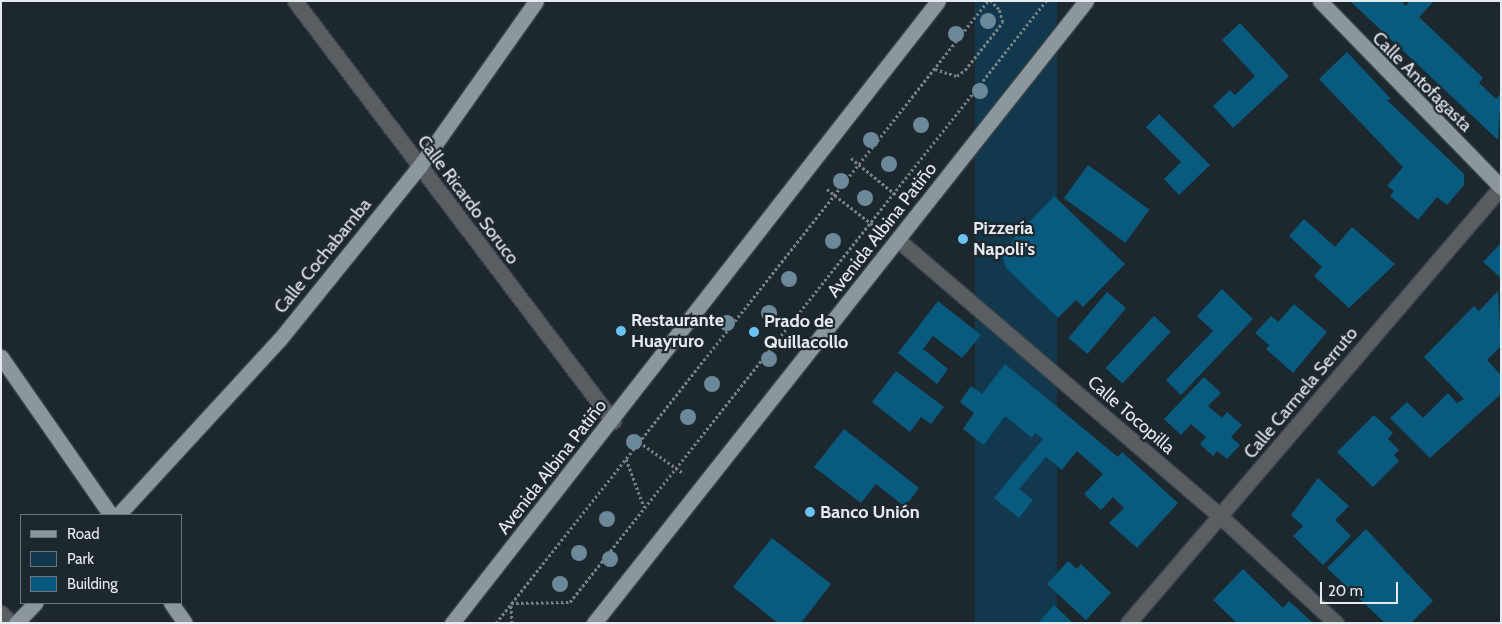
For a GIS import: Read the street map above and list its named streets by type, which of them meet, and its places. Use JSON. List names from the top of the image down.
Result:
{
  "streets": {
    "main road": ["Calle Antofagasta", "Avenida Albina Patiño", "Calle Cochabamba"],
    "street": ["Calle Ricardo Soruco", "Calle Carmela Serruto", "Calle Tocopilla"]
  },
  "crossings": [
    ["Calle Antofagasta", "Calle Carmela Serruto"],
    ["Calle Ricardo Soruco", "Avenida Albina Patiño"],
    ["Calle Ricardo Soruco", "Calle Cochabamba"],
    ["Avenida Albina Patiño", "Calle Tocopilla"],
    ["Calle Carmela Serruto", "Calle Tocopilla"]
  ],
  "places": [
    "Pizzería Napoli's",
    "Restaurante Huayruro",
    "Prado de Quillacollo",
    "Banco Unión"
  ],
  "legend": ["Road", "Park", "Building"],
  "scale_bar": "20 m"
}
